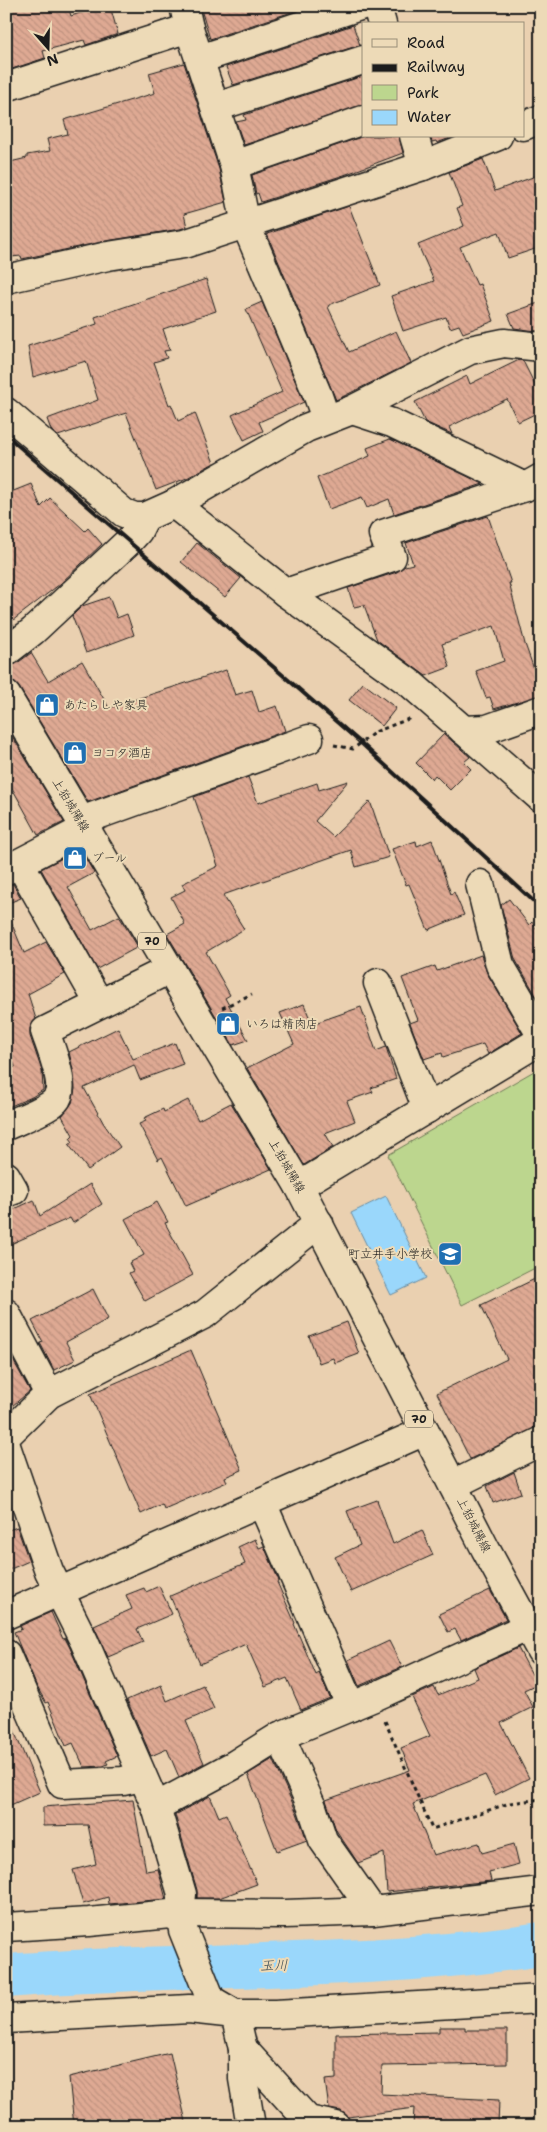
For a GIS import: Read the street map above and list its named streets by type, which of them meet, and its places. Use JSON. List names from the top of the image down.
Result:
{
  "streets": {
    "street": ["上狛城陽線", "70"]
  },
  "water": ["玉川"],
  "places": {
    "shop": [
      "あたらしや家具",
      "ヨコタ酒店",
      "ブール",
      "いろは精肉店"
    ],
    "school or university": ["町立井手小学校"]
  },
  "legend": [
    "Road",
    "Railway",
    "Park",
    "Water"
  ],
  "north": "bottom"
}
